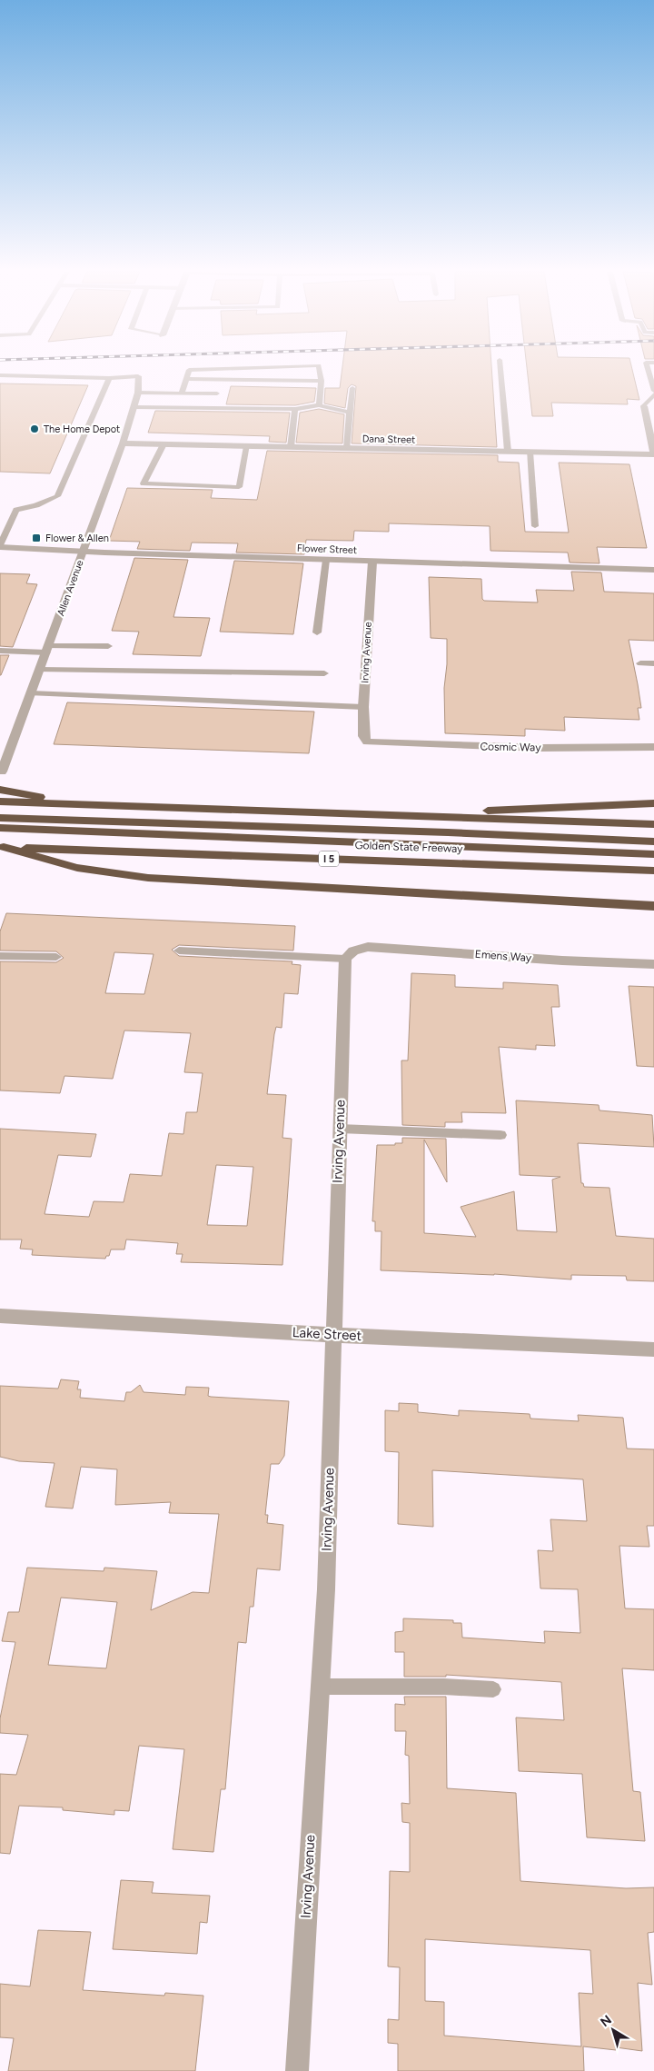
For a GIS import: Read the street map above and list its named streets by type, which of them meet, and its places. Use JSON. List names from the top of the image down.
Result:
{
  "streets": {
    "highway": ["Golden State Freeway", "I 5"],
    "street": [
      "Dana Street",
      "Flower Street",
      "Allen Avenue",
      "Irving Avenue",
      "Cosmic Way",
      "Emens Way",
      "Lake Street"
    ]
  },
  "crossings": [
    ["Dana Street", "Allen Avenue"],
    ["Flower Street", "Allen Avenue"],
    ["Flower Street", "Irving Avenue"],
    ["Irving Avenue", "Cosmic Way"],
    ["Irving Avenue", "Emens Way"],
    ["Irving Avenue", "Lake Street"]
  ],
  "places": {
    "other": ["The Home Depot"],
    "transit": ["Flower & Allen"]
  },
  "north": "top left"
}
